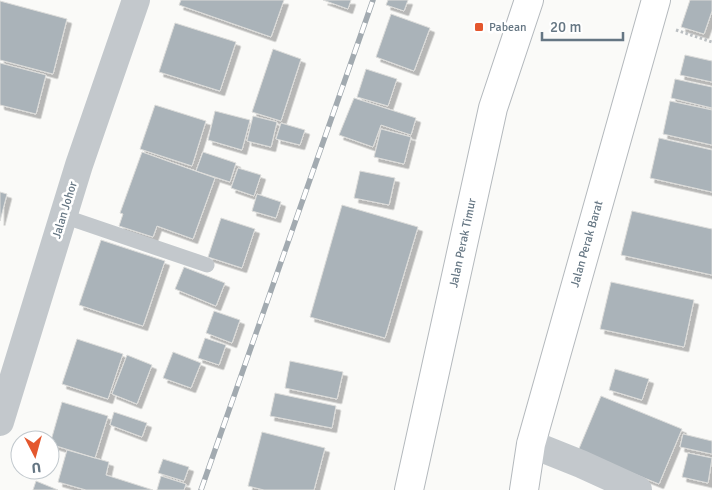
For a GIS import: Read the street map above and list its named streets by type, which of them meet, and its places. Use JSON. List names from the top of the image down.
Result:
{
  "streets": {
    "highway": ["Jalan Perak Timur", "Jalan Perak Barat"],
    "street": ["Jalan Johor"]
  },
  "places": {
    "transit": ["Pabean"]
  },
  "scale_bar": "20 m",
  "north": "bottom"
}
